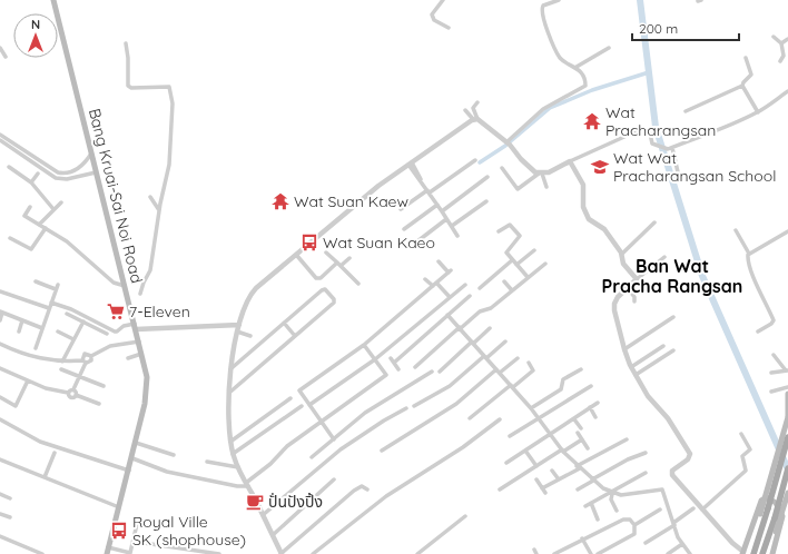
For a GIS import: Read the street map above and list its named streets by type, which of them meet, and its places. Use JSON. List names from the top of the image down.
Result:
{
  "streets": {
    "main road": ["Bang Kruai-Sai Noi Road"]
  },
  "districts": ["Ban Wat Pracha Rangsan"],
  "places": {
    "temple": ["Wat Pracharangsan", "Wat Suan Kaew"],
    "school or university": ["Wat Wat Pracharangsan School"],
    "bus stop": ["Wat Suan Kaeo", "Royal Ville SK (shophouse)"],
    "supermarket": ["7-Eleven"],
    "cafe": ["ปั่นปังปิ้ง"]
  },
  "scale_bar": "200 m",
  "north": "top"
}
